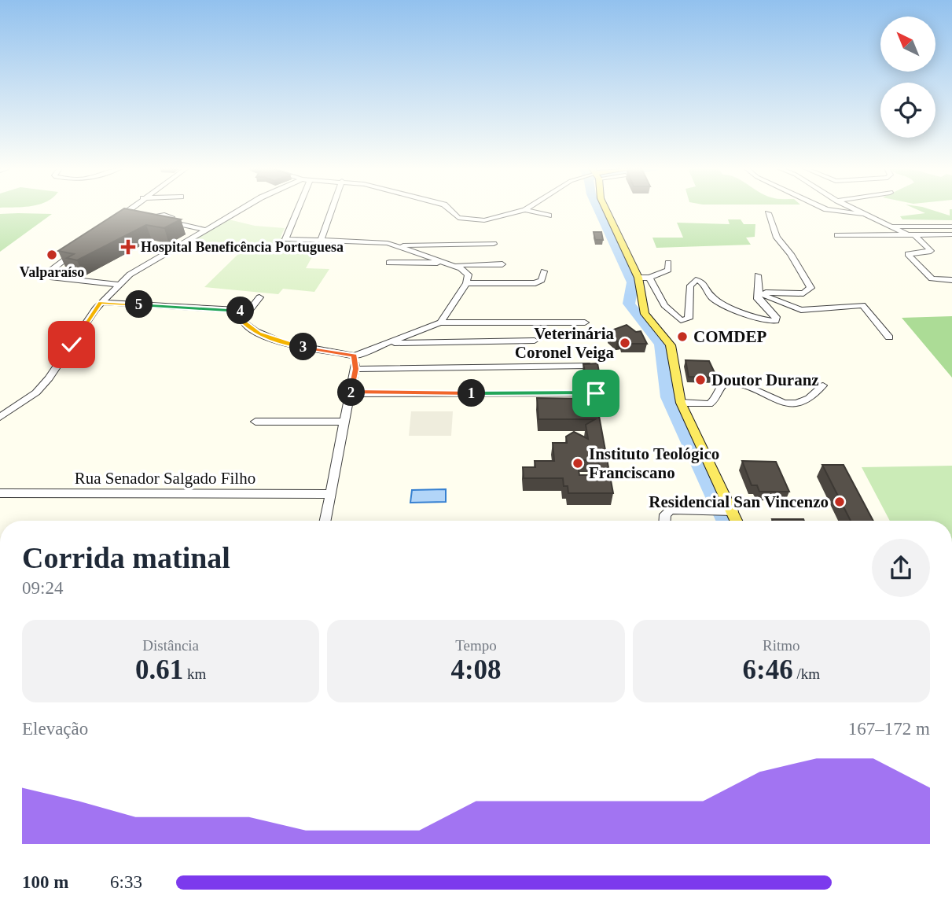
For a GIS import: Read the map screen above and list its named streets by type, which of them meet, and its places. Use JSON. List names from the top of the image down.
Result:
{
  "streets": {
    "street": ["Rua Senador Salgado Filho"]
  },
  "places": {
    "health": ["Hospital Beneficência Portuguesa"],
    "other": [
      "Valparaíso",
      "COMDEP",
      "Veterinária Coronel Veiga",
      "Doutor Duranz",
      "Instituto Teológico Franciscano",
      "Residencial San Vincenzo"
    ]
  },
  "north": "top left",
  "page": {
    "pins": [
      "5",
      "4",
      "3",
      "2",
      "1"
    ],
    "heading": ["Corrida matinal", "09:24"],
    "stats": [
      ["Distância", "0.61 km"],
      ["Tempo", "4:08"],
      ["Ritmo", "6:46 /km"]
    ],
    "chart": ["Elevação", "167–172 m"],
    "list": [
      {
        "name": "100 m",
        "note": "6:33"
      }
    ]
  }
}
